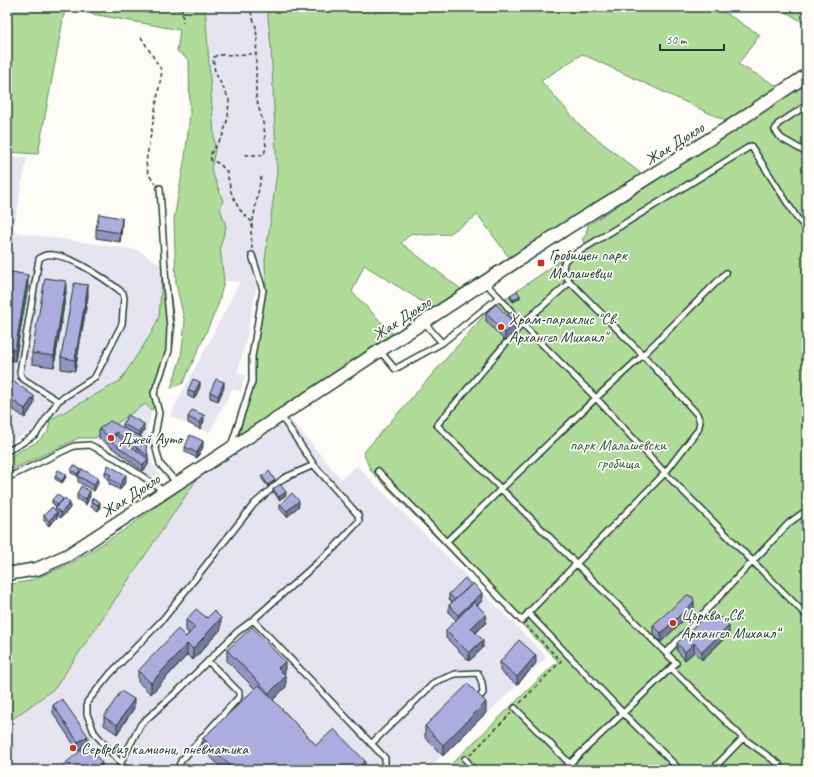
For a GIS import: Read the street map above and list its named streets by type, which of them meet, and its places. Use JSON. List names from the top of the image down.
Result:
{
  "streets": {
    "street": ["Жак Дюкло"]
  },
  "parks": ["парк Малашевски гробища"],
  "places": {
    "transit": ["Гробищен парк Малашевци"],
    "other": [
      "Храм-параклис \"Св. Архангел Михаил\"",
      "Джей Ауто",
      "Църква „Св. Архангел Михаил“",
      "Серврвиз камиони, пневматика"
    ]
  },
  "scale_bar": "50 m"
}
